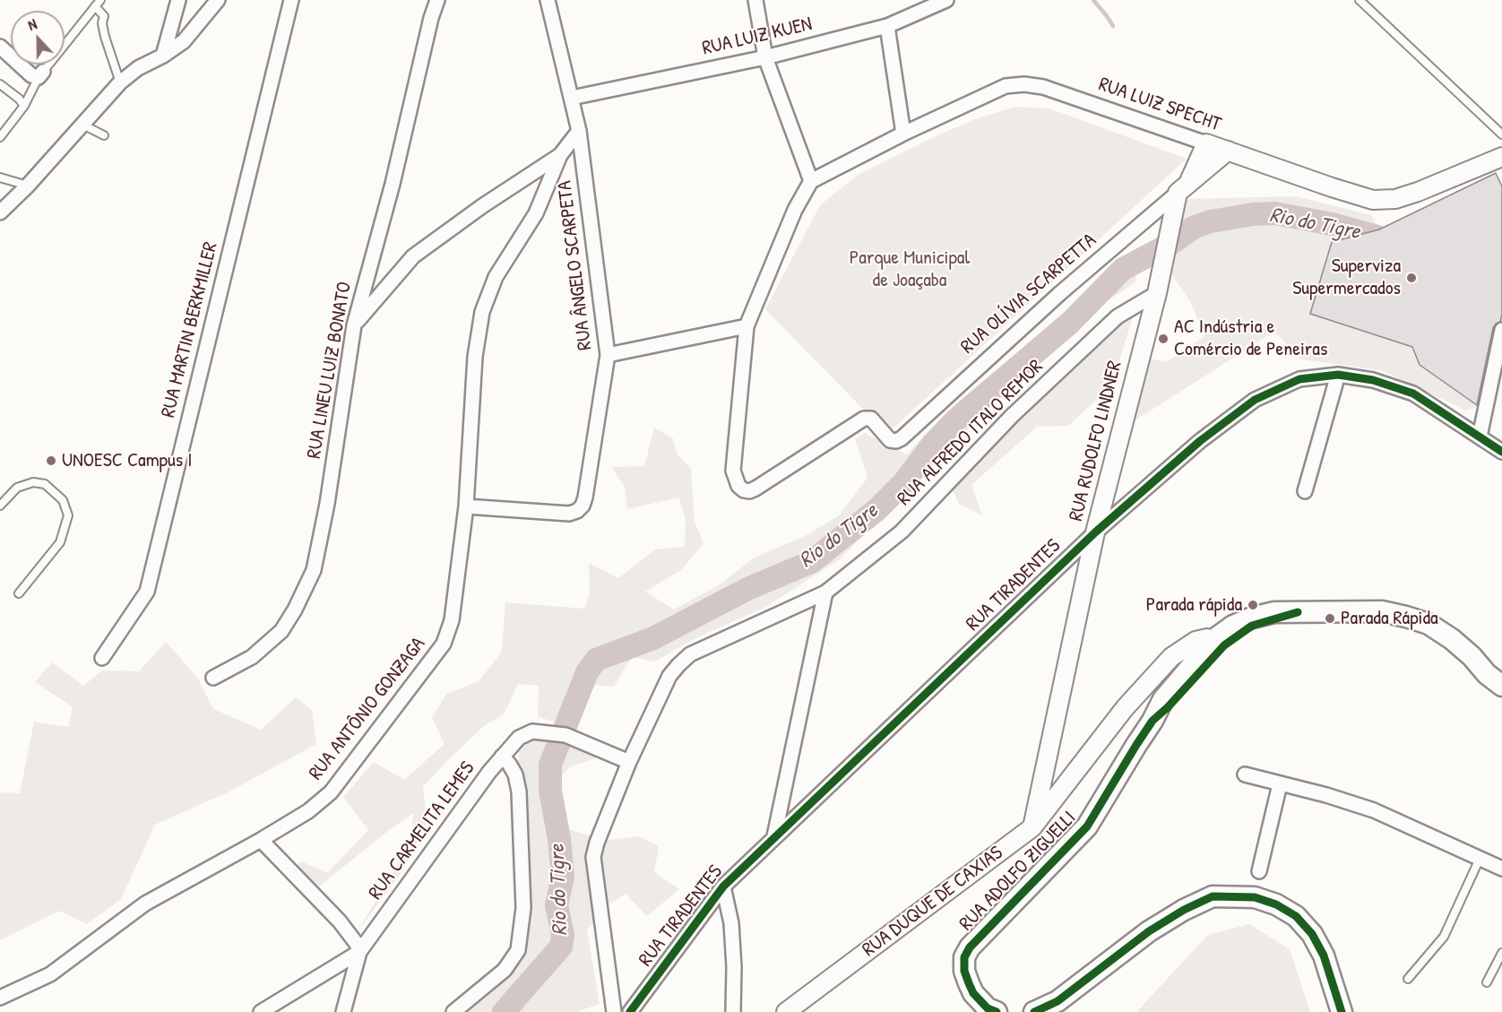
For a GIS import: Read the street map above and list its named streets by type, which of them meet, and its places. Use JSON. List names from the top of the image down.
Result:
{
  "streets": {
    "main road": ["RUA ADOLFO ZIGUELLI", "RUA DUQUE DE CAXIAS"],
    "street": [
      "RUA LUIZ KUEN",
      "RUA LUIZ SPECHT",
      "RUA ÂNGELO SCARPETA",
      "RUA OLÍVIA SCARPETTA",
      "RUA MARTIN BERKMILLER",
      "RUA LINEU LUIZ BONATO",
      "RUA ALFREDO ITALO REMOR",
      "RUA RUDOLFO LINDNER",
      "RUA TIRADENTES",
      "RUA ANTÔNIO GONZAGA",
      "RUA CARMELITA LEMES"
    ]
  },
  "crossings": [
    ["RUA LUIZ KUEN", "RUA ÂNGELO SCARPETA"],
    ["RUA LUIZ SPECHT", "RUA OLÍVIA SCARPETTA"],
    ["RUA ÂNGELO SCARPETA", "RUA ANTÔNIO GONZAGA"],
    ["RUA OLÍVIA SCARPETTA", "RUA RUDOLFO LINDNER"],
    ["RUA ALFREDO ITALO REMOR", "RUA RUDOLFO LINDNER"],
    ["RUA ALFREDO ITALO REMOR", "RUA CARMELITA LEMES"],
    ["RUA RUDOLFO LINDNER", "RUA TIRADENTES"],
    ["RUA RUDOLFO LINDNER", "RUA DUQUE DE CAXIAS"],
    ["RUA ADOLFO ZIGUELLI", "RUA DUQUE DE CAXIAS"]
  ],
  "water": ["Rio do Tigre"],
  "parks": ["Parque Municipal de Joaçaba"],
  "places": [
    "Superviza Supermercados",
    "AC Indústria e Comércio de Peneiras",
    "UNOESC Campus I",
    "Parada rápida",
    "Parada Rápida"
  ],
  "north": "top"
}
